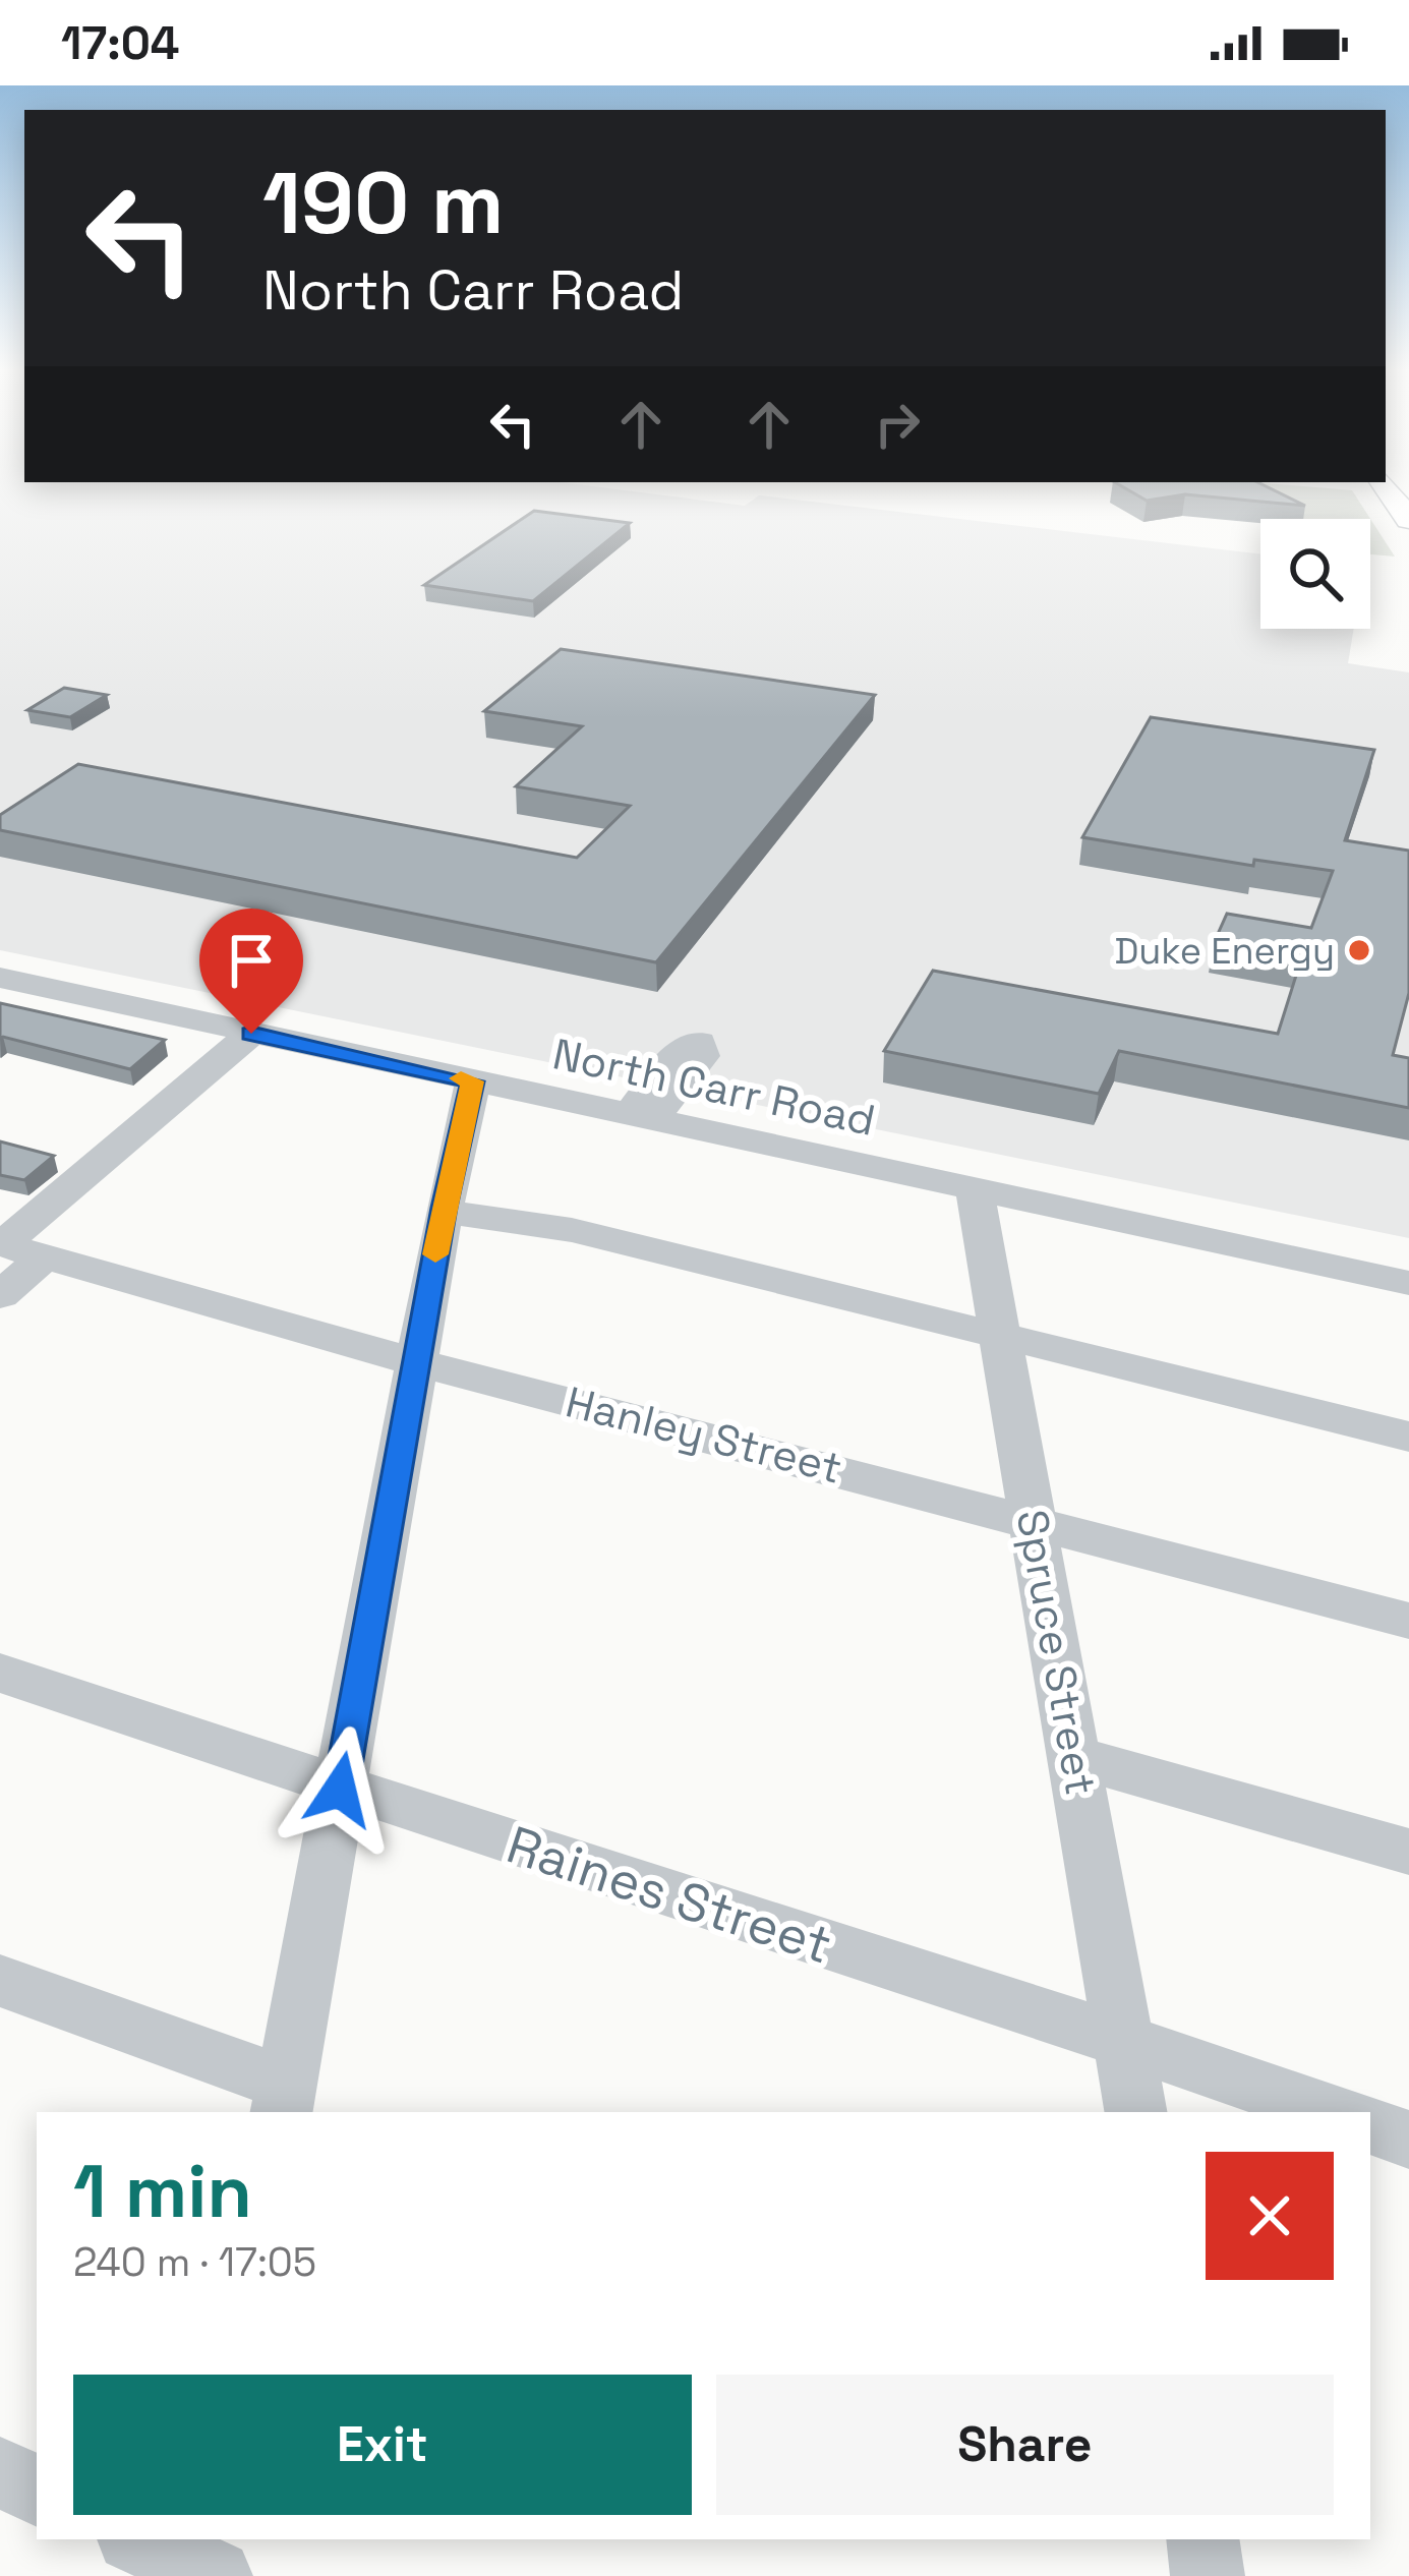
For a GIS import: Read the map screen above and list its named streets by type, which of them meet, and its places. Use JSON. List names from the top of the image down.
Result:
{
  "streets": {
    "street": [
      "North Carr Road",
      "Hanley Street",
      "Spruce Street",
      "Raines Street"
    ]
  },
  "crossings": [
    ["North Carr Road", "Spruce Street"],
    ["Hanley Street", "Spruce Street"],
    ["Spruce Street", "Raines Street"]
  ],
  "places": ["Duke Energy"],
  "page": {
    "status": "17:04",
    "turn": ["190 m", "North Carr Road"],
    "heading": ["1 min", "240 m · 17:05"],
    "buttons": ["Exit", "Share"]
  }
}
